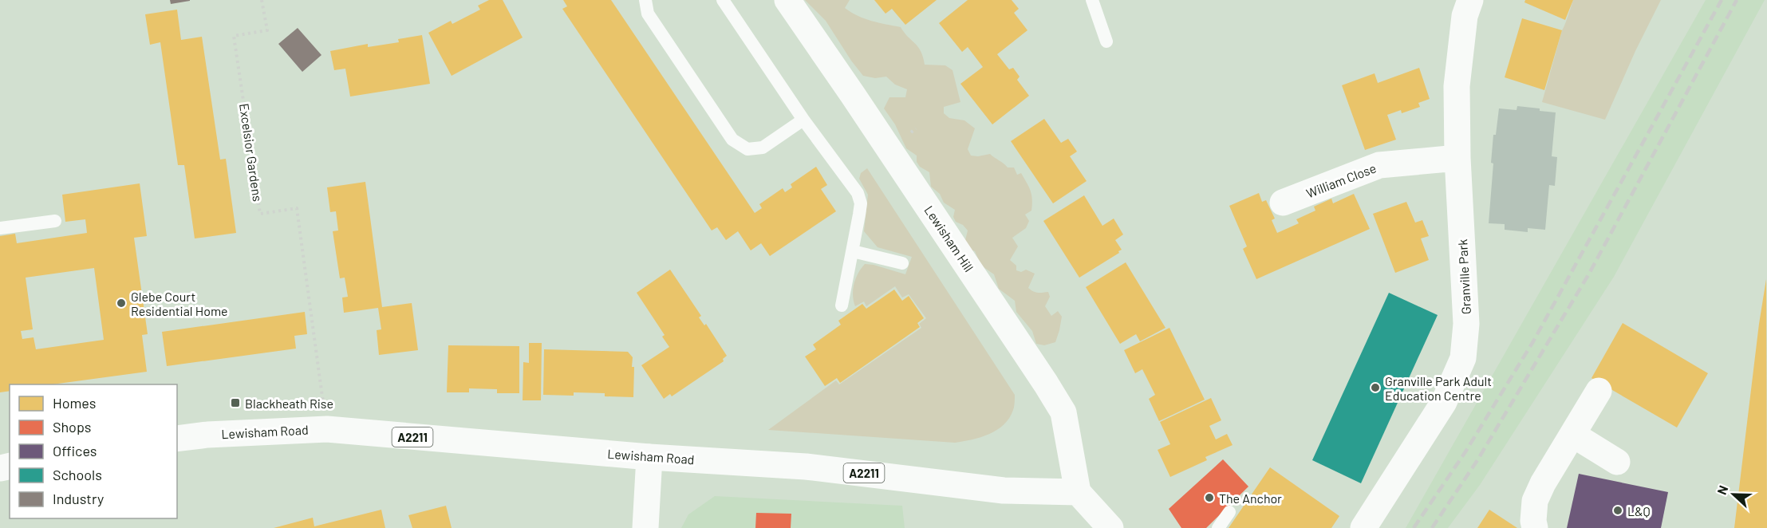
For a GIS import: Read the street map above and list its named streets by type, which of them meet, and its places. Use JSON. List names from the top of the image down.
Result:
{
  "streets": {
    "street": [
      "William Close",
      "Lewisham Hill",
      "Granville Park",
      "Lewisham Road",
      "A2211"
    ],
    "path": ["Excelsior Gardens"]
  },
  "crossings": [
    ["William Close", "Granville Park"],
    ["Lewisham Hill", "Lewisham Road"]
  ],
  "places": {
    "other": [
      "Glebe Court Residential Home",
      "Granville Park Adult Education Centre",
      "The Anchor",
      "L&Q"
    ],
    "transit": ["Blackheath Rise"]
  },
  "legend": [
    "Homes",
    "Shops",
    "Offices",
    "Schools",
    "Industry"
  ],
  "north": "left"
}
